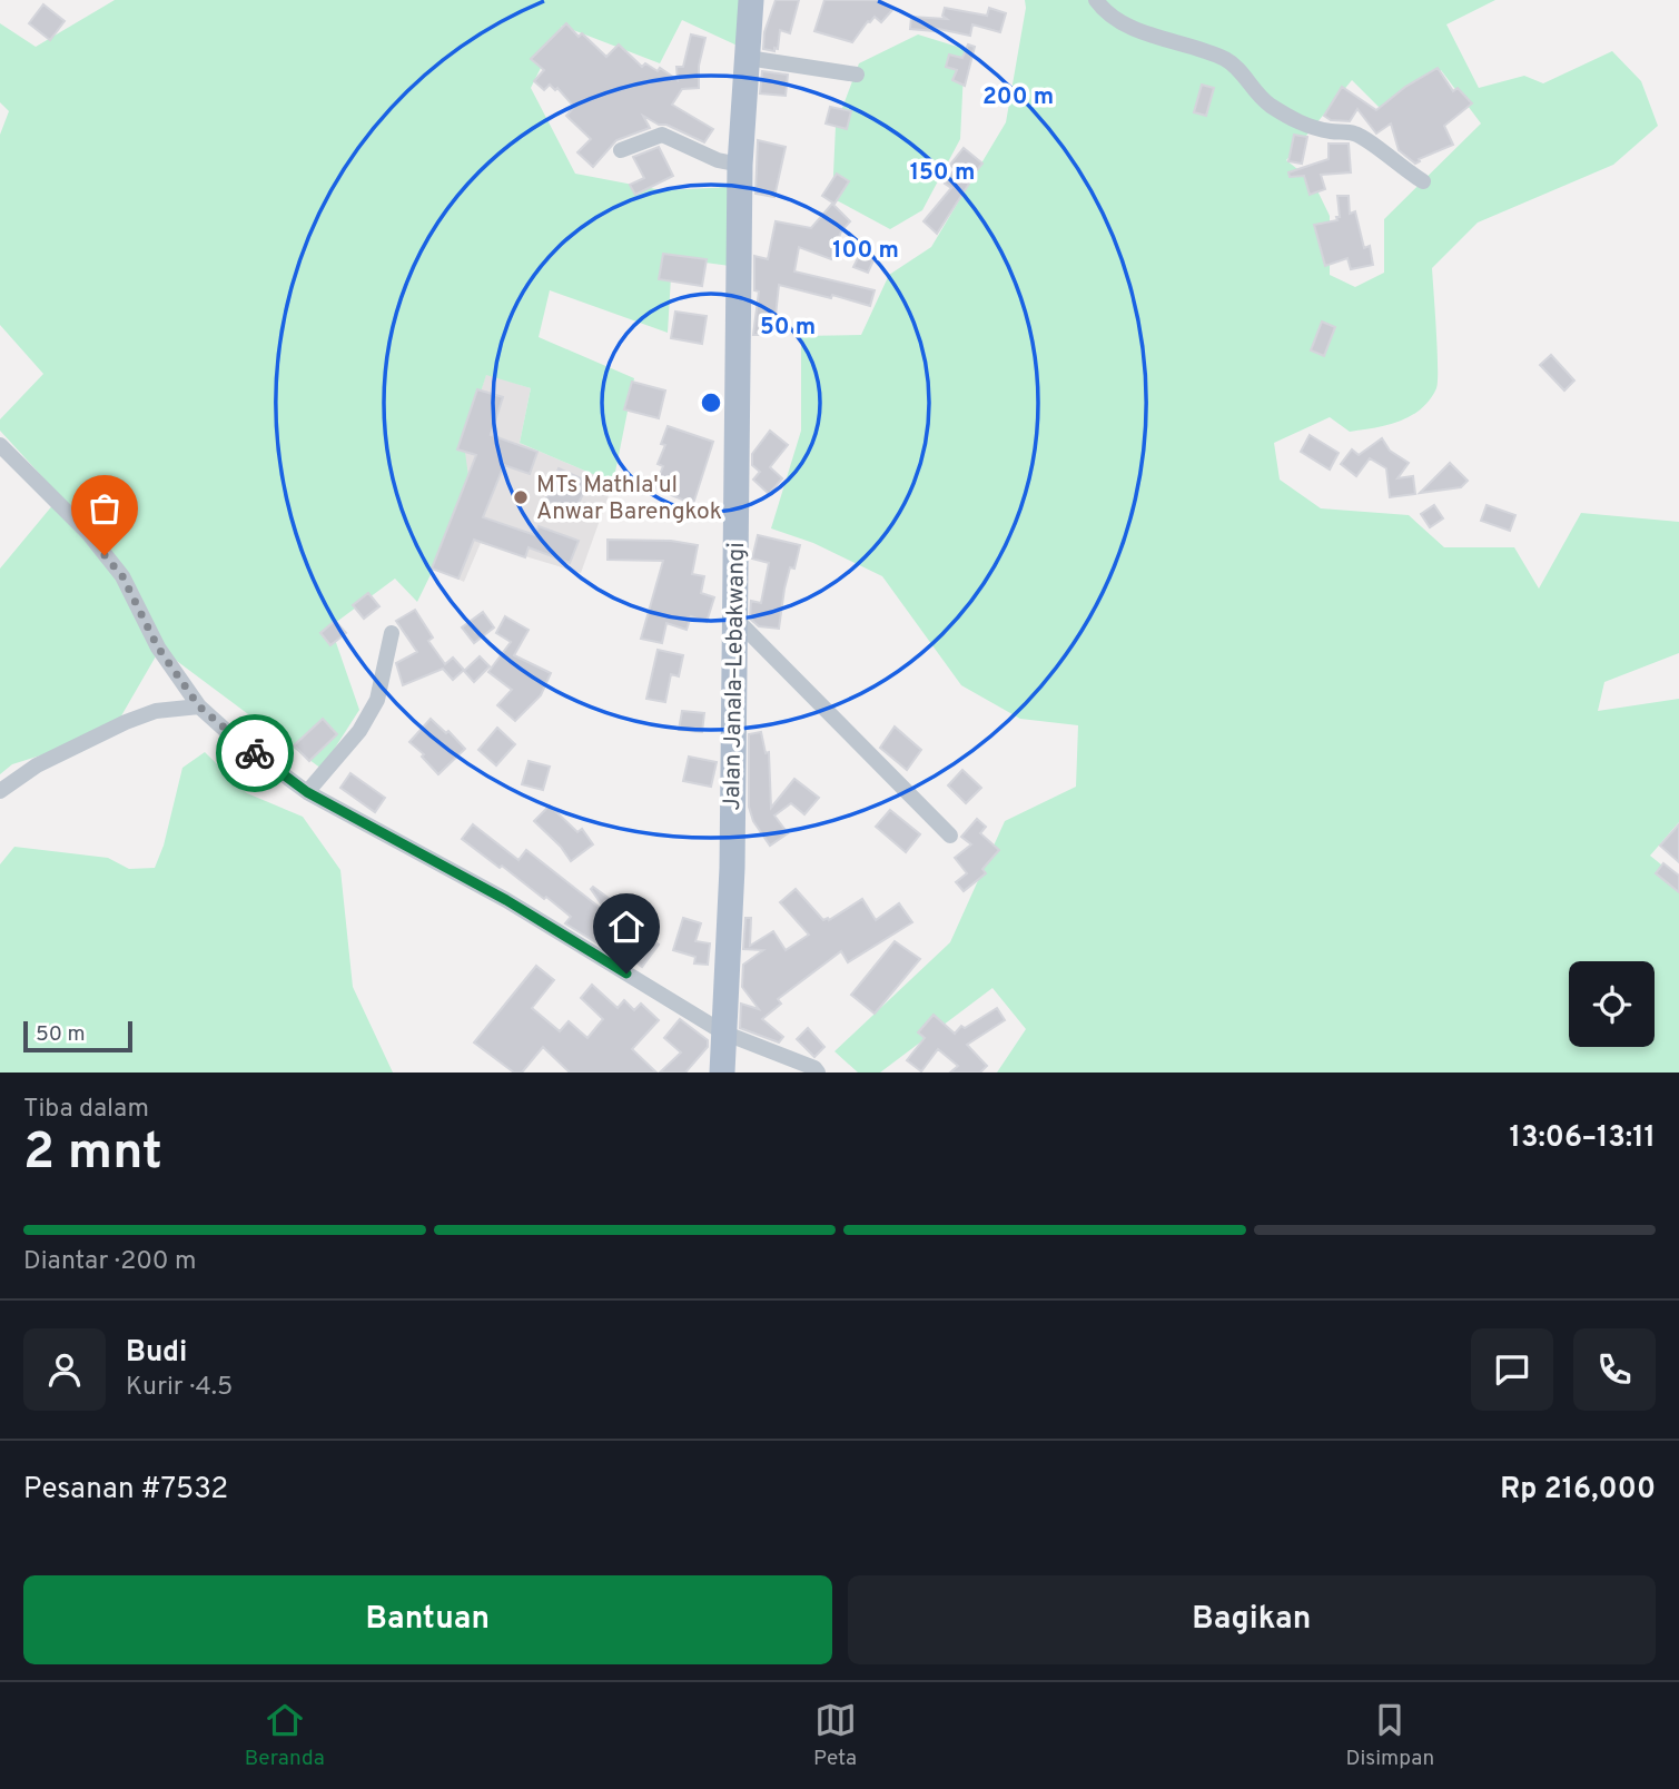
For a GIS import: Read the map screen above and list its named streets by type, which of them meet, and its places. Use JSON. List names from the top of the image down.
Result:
{
  "streets": {
    "main road": ["Jalan Janala–Lebakwangi"]
  },
  "places": ["MTs Mathla'ul Anwar Barengkok"],
  "scale_bar": "50 m",
  "page": {
    "scale": "50 m",
    "heading": ["2 mnt", "Tiba dalam", "13:06–13:11"],
    "panel": [
      "Budi",
      "Kurir · 4.5",
      "Pesanan #7532",
      "Rp 216,000"
    ],
    "bar": "Diantar · 200 m",
    "buttons": ["Bantuan", "Bagikan"],
    "tabs": ["Beranda", "Peta", "Disimpan"]
  },
  "rings": [
    "200 m",
    "150 m",
    "100 m",
    "50 m"
  ]
}
